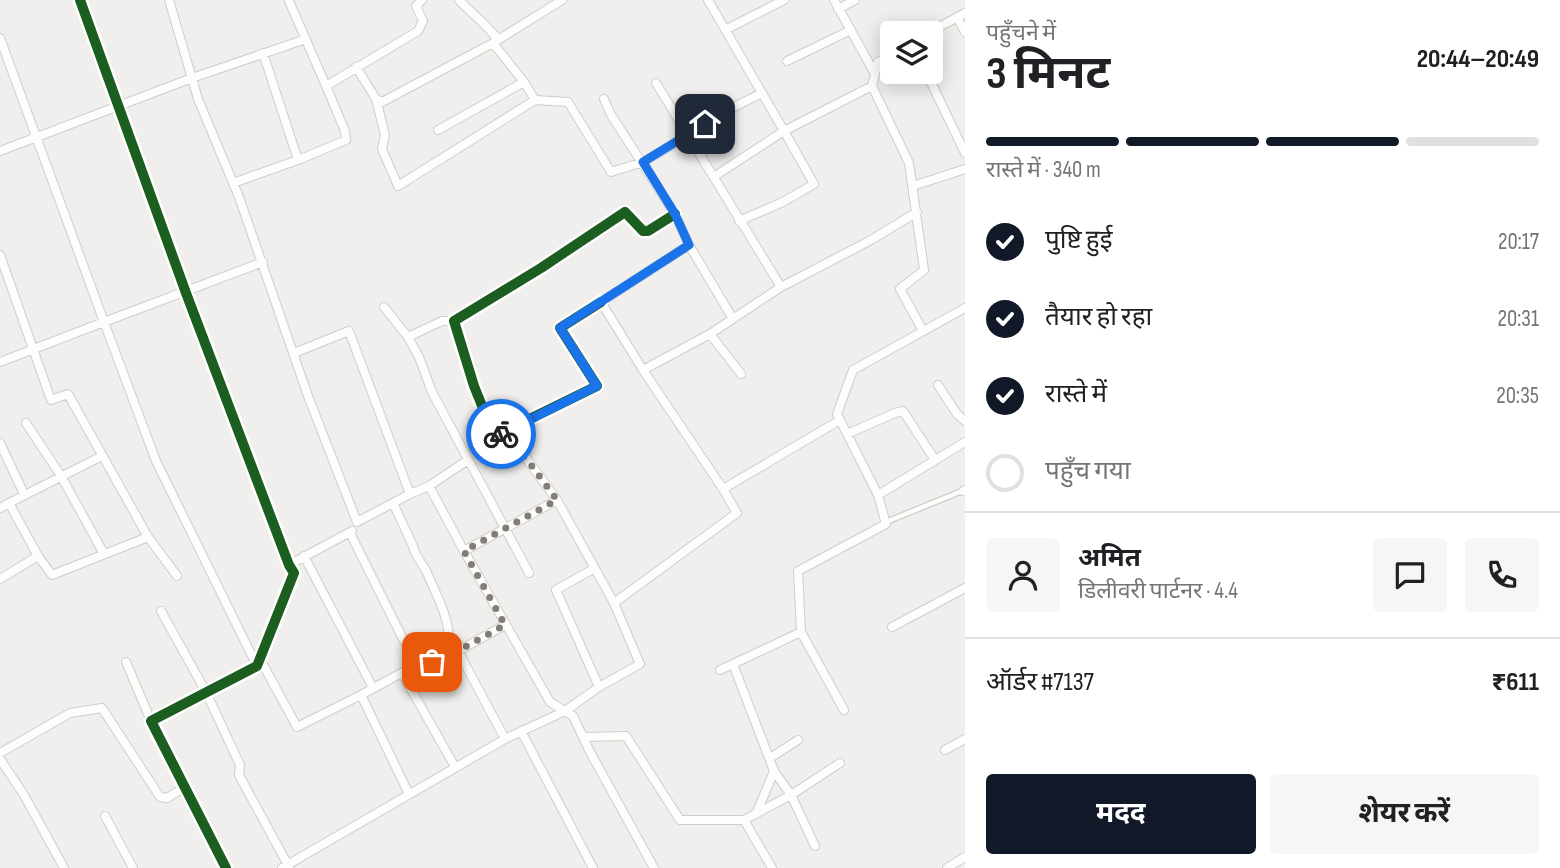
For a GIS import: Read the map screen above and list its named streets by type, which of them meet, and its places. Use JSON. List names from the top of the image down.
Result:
{
  "page": {
    "heading": ["3 मिनट", "पहुँचने में", "20:44–20:49"],
    "panel": [
      "अमित",
      "डिलीवरी पार्टनर · 4.4",
      "ऑर्डर #7137",
      "₹611"
    ],
    "bar": "रास्ते में · 340 m",
    "list": [
      ["पुष्टि हुई", "20:17"],
      ["तैयार हो रहा", "20:31"],
      ["रास्ते में", "20:35"],
      "पहुँच गया"
    ],
    "buttons": ["मदद", "शेयर करें"]
  }
}
